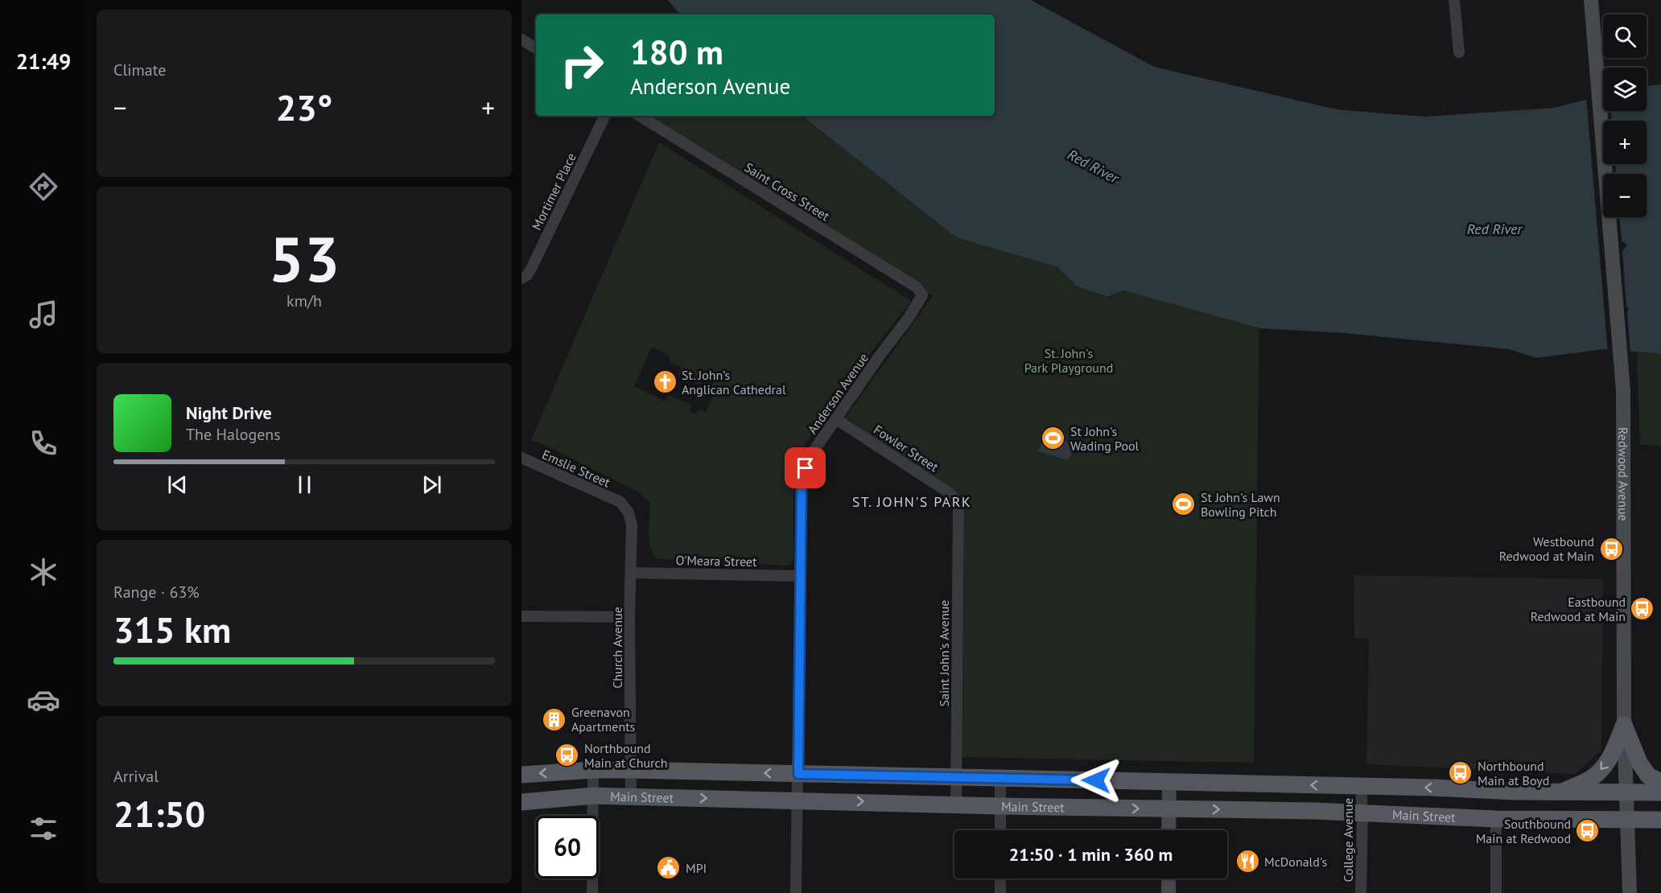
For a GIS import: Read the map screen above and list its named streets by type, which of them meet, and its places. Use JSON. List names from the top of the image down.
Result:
{
  "streets": {
    "main road": ["Redwood Avenue", "Main Street"],
    "street": [
      "Mortimer Place",
      "Saint Cross Street",
      "Anderson Avenue",
      "Fowler Street",
      "Emslie Street",
      "O'Meara Street",
      "Church Avenue",
      "Saint John's Avenue",
      "College Avenue"
    ]
  },
  "crossings": [
    ["Saint Cross Street", "Anderson Avenue"],
    ["Anderson Avenue", "Fowler Street"],
    ["Anderson Avenue", "O'Meara Street"],
    ["Anderson Avenue", "Main Street"],
    ["Fowler Street", "Saint John's Avenue"],
    ["Emslie Street", "Church Avenue"],
    ["Redwood Avenue", "Main Street"],
    ["O'Meara Street", "Church Avenue"],
    ["Church Avenue", "Main Street"],
    ["Saint John's Avenue", "Main Street"],
    ["Main Street", "College Avenue"]
  ],
  "districts": ["ST. JOHN'S PARK"],
  "water": ["Red River"],
  "parks": ["St. John's Park Playground"],
  "places": {
    "church": ["St. John’s Anglican Cathedral"],
    "sports": ["St John's Wading Pool", "St John's Lawn Bowling Pitch"],
    "bus stop": [
      "Westbound Redwood at Main",
      "Eastbound Redwood at Main",
      "Northbound Main at Church",
      "Northbound Main at Boyd",
      "Southbound Main at Redwood"
    ],
    "building": ["Greenavon Apartments"],
    "restaurant": ["McDonald's"],
    "public building": ["MPI"]
  },
  "page": {
    "tabs": "21:49",
    "tile": [
      "Climate",
      ["53", "km/h"],
      ["Range · 63%", "315 km"],
      ["Arrival", "21:50"]
    ],
    "map_buttons": ["+", "−"],
    "turn": ["180 m", "Anderson Avenue"],
    "heat": ["−", "23°", "+"],
    "song": ["Night Drive", "The Halogens"],
    "limit": "60",
    "trip": "21:50 · 1 min · 360 m"
  }
}
